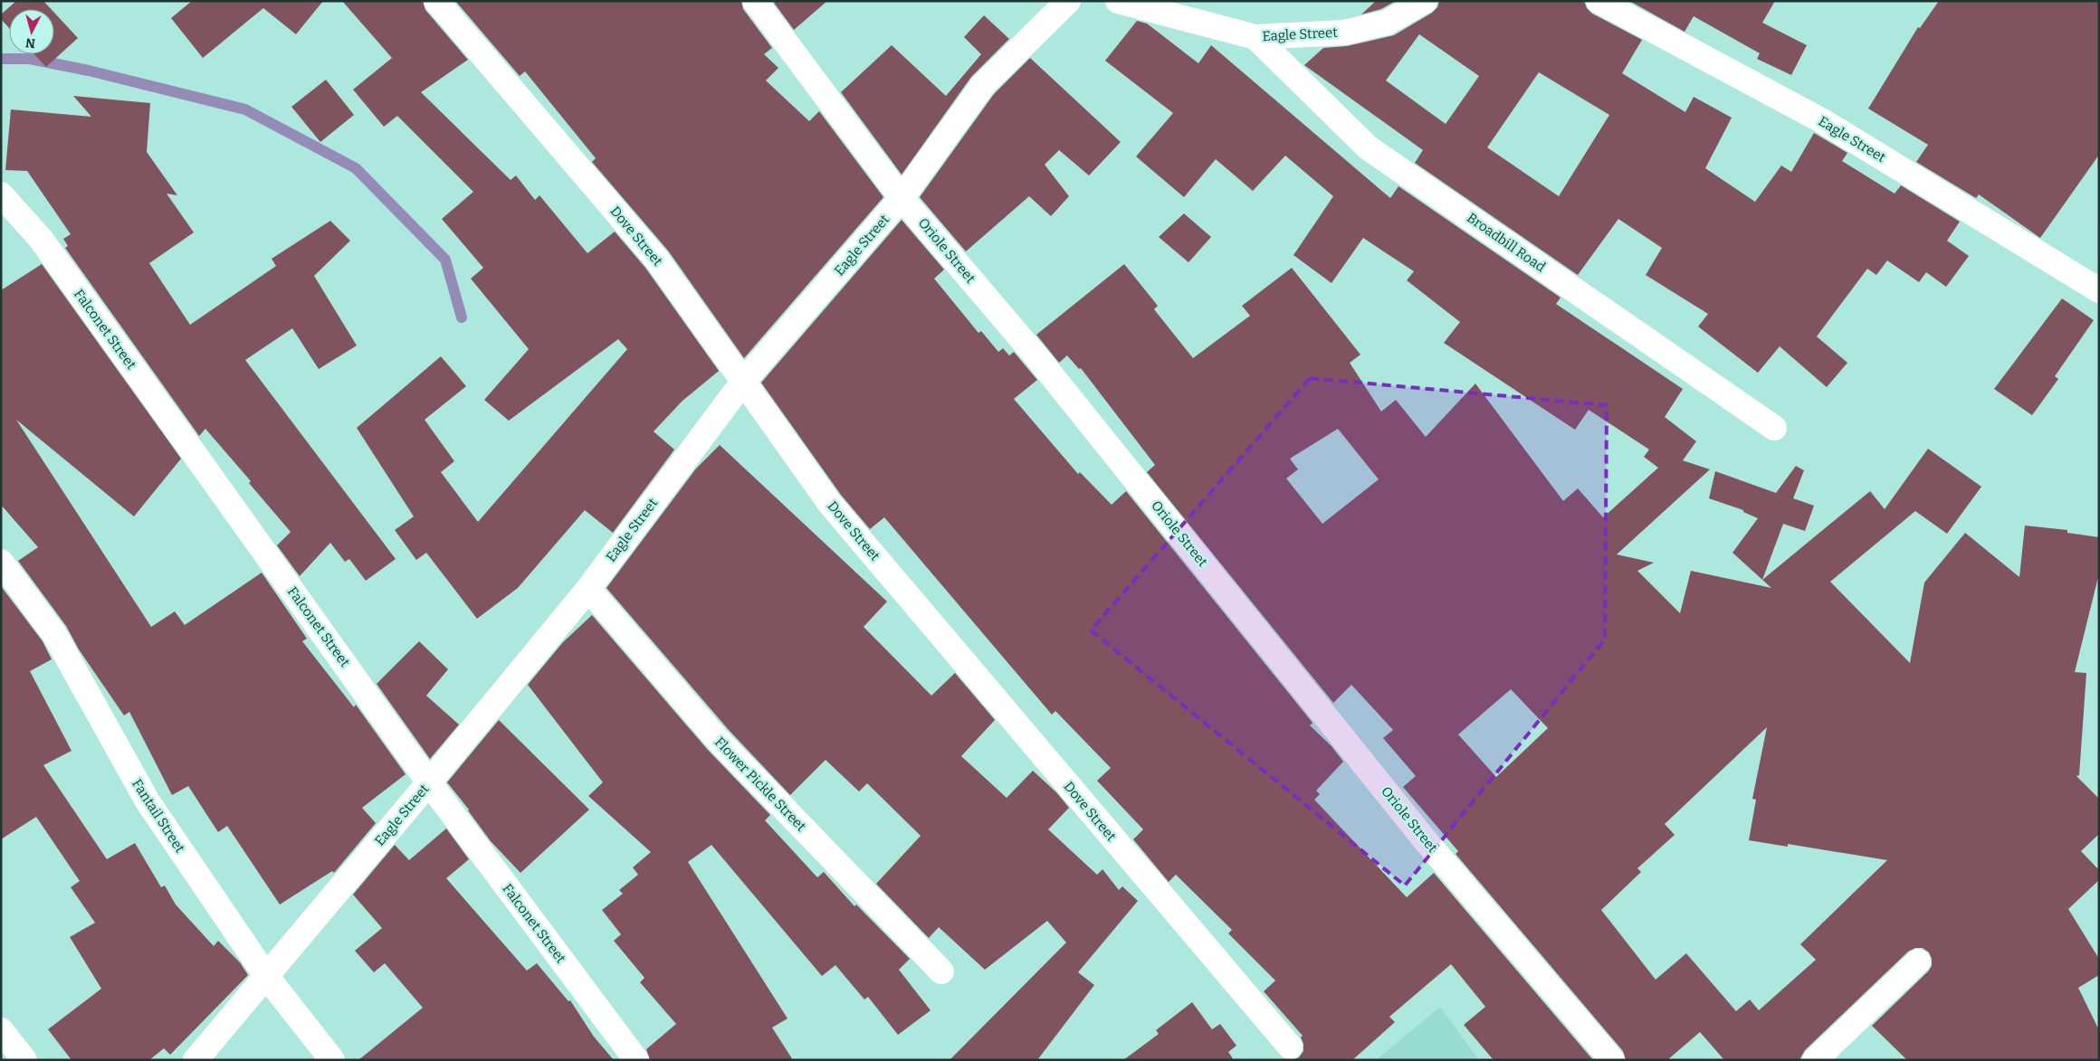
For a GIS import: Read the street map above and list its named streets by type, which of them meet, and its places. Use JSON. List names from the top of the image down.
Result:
{
  "streets": {
    "street": [
      "Eagle Street",
      "Dove Street",
      "Broadbill Road",
      "Oriole Street",
      "Falconet Street",
      "Flower Pickle Street",
      "Fantail Street"
    ]
  },
  "crossings": [
    ["Eagle Street", "Dove Street"],
    ["Eagle Street", "Broadbill Road"],
    ["Eagle Street", "Oriole Street"],
    ["Eagle Street", "Falconet Street"],
    ["Eagle Street", "Flower Pickle Street"],
    ["Eagle Street", "Fantail Street"]
  ],
  "north": "bottom"
}
